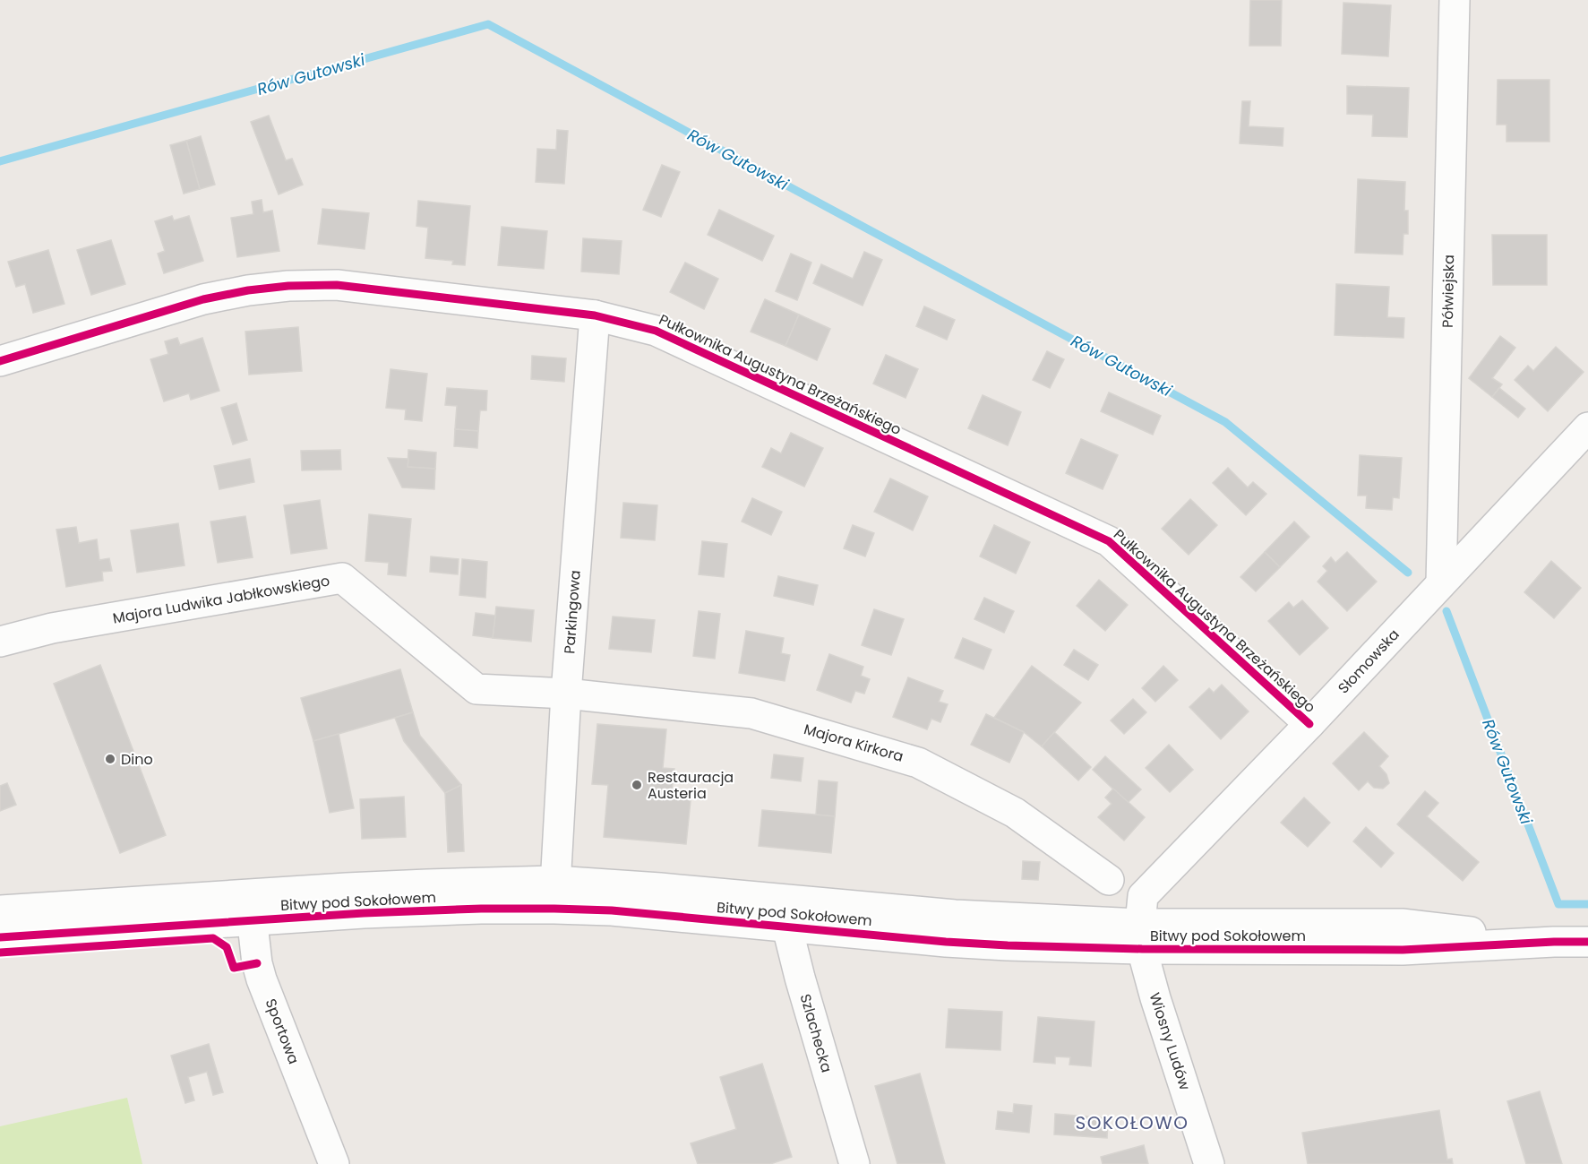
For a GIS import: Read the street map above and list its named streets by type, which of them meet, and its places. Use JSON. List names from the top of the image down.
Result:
{
  "streets": {
    "street": [
      "Półwiejska",
      "Pułkownika Augustyna Brzeżańskiego",
      "Majora Ludwika Jabłkowskiego",
      "Parkingowa",
      "Słomowska",
      "Majora Kirkora",
      "Bitwy pod Sokołowem",
      "Sportowa",
      "Szlachecka",
      "Wiosny Ludów"
    ]
  },
  "crossings": [
    ["Półwiejska", "Słomowska"],
    ["Pułkownika Augustyna Brzeżańskiego", "Parkingowa"],
    ["Pułkownika Augustyna Brzeżańskiego", "Słomowska"],
    ["Majora Ludwika Jabłkowskiego", "Parkingowa"],
    ["Majora Ludwika Jabłkowskiego", "Majora Kirkora"],
    ["Parkingowa", "Majora Kirkora"],
    ["Parkingowa", "Bitwy pod Sokołowem"],
    ["Słomowska", "Bitwy pod Sokołowem"],
    ["Słomowska", "Wiosny Ludów"],
    ["Bitwy pod Sokołowem", "Sportowa"],
    ["Bitwy pod Sokołowem", "Szlachecka"],
    ["Bitwy pod Sokołowem", "Wiosny Ludów"]
  ],
  "districts": ["SOKOŁOWO"],
  "water": ["Rów Gutowski"],
  "places": ["Dino", "Restauracja Austeria"]
}
